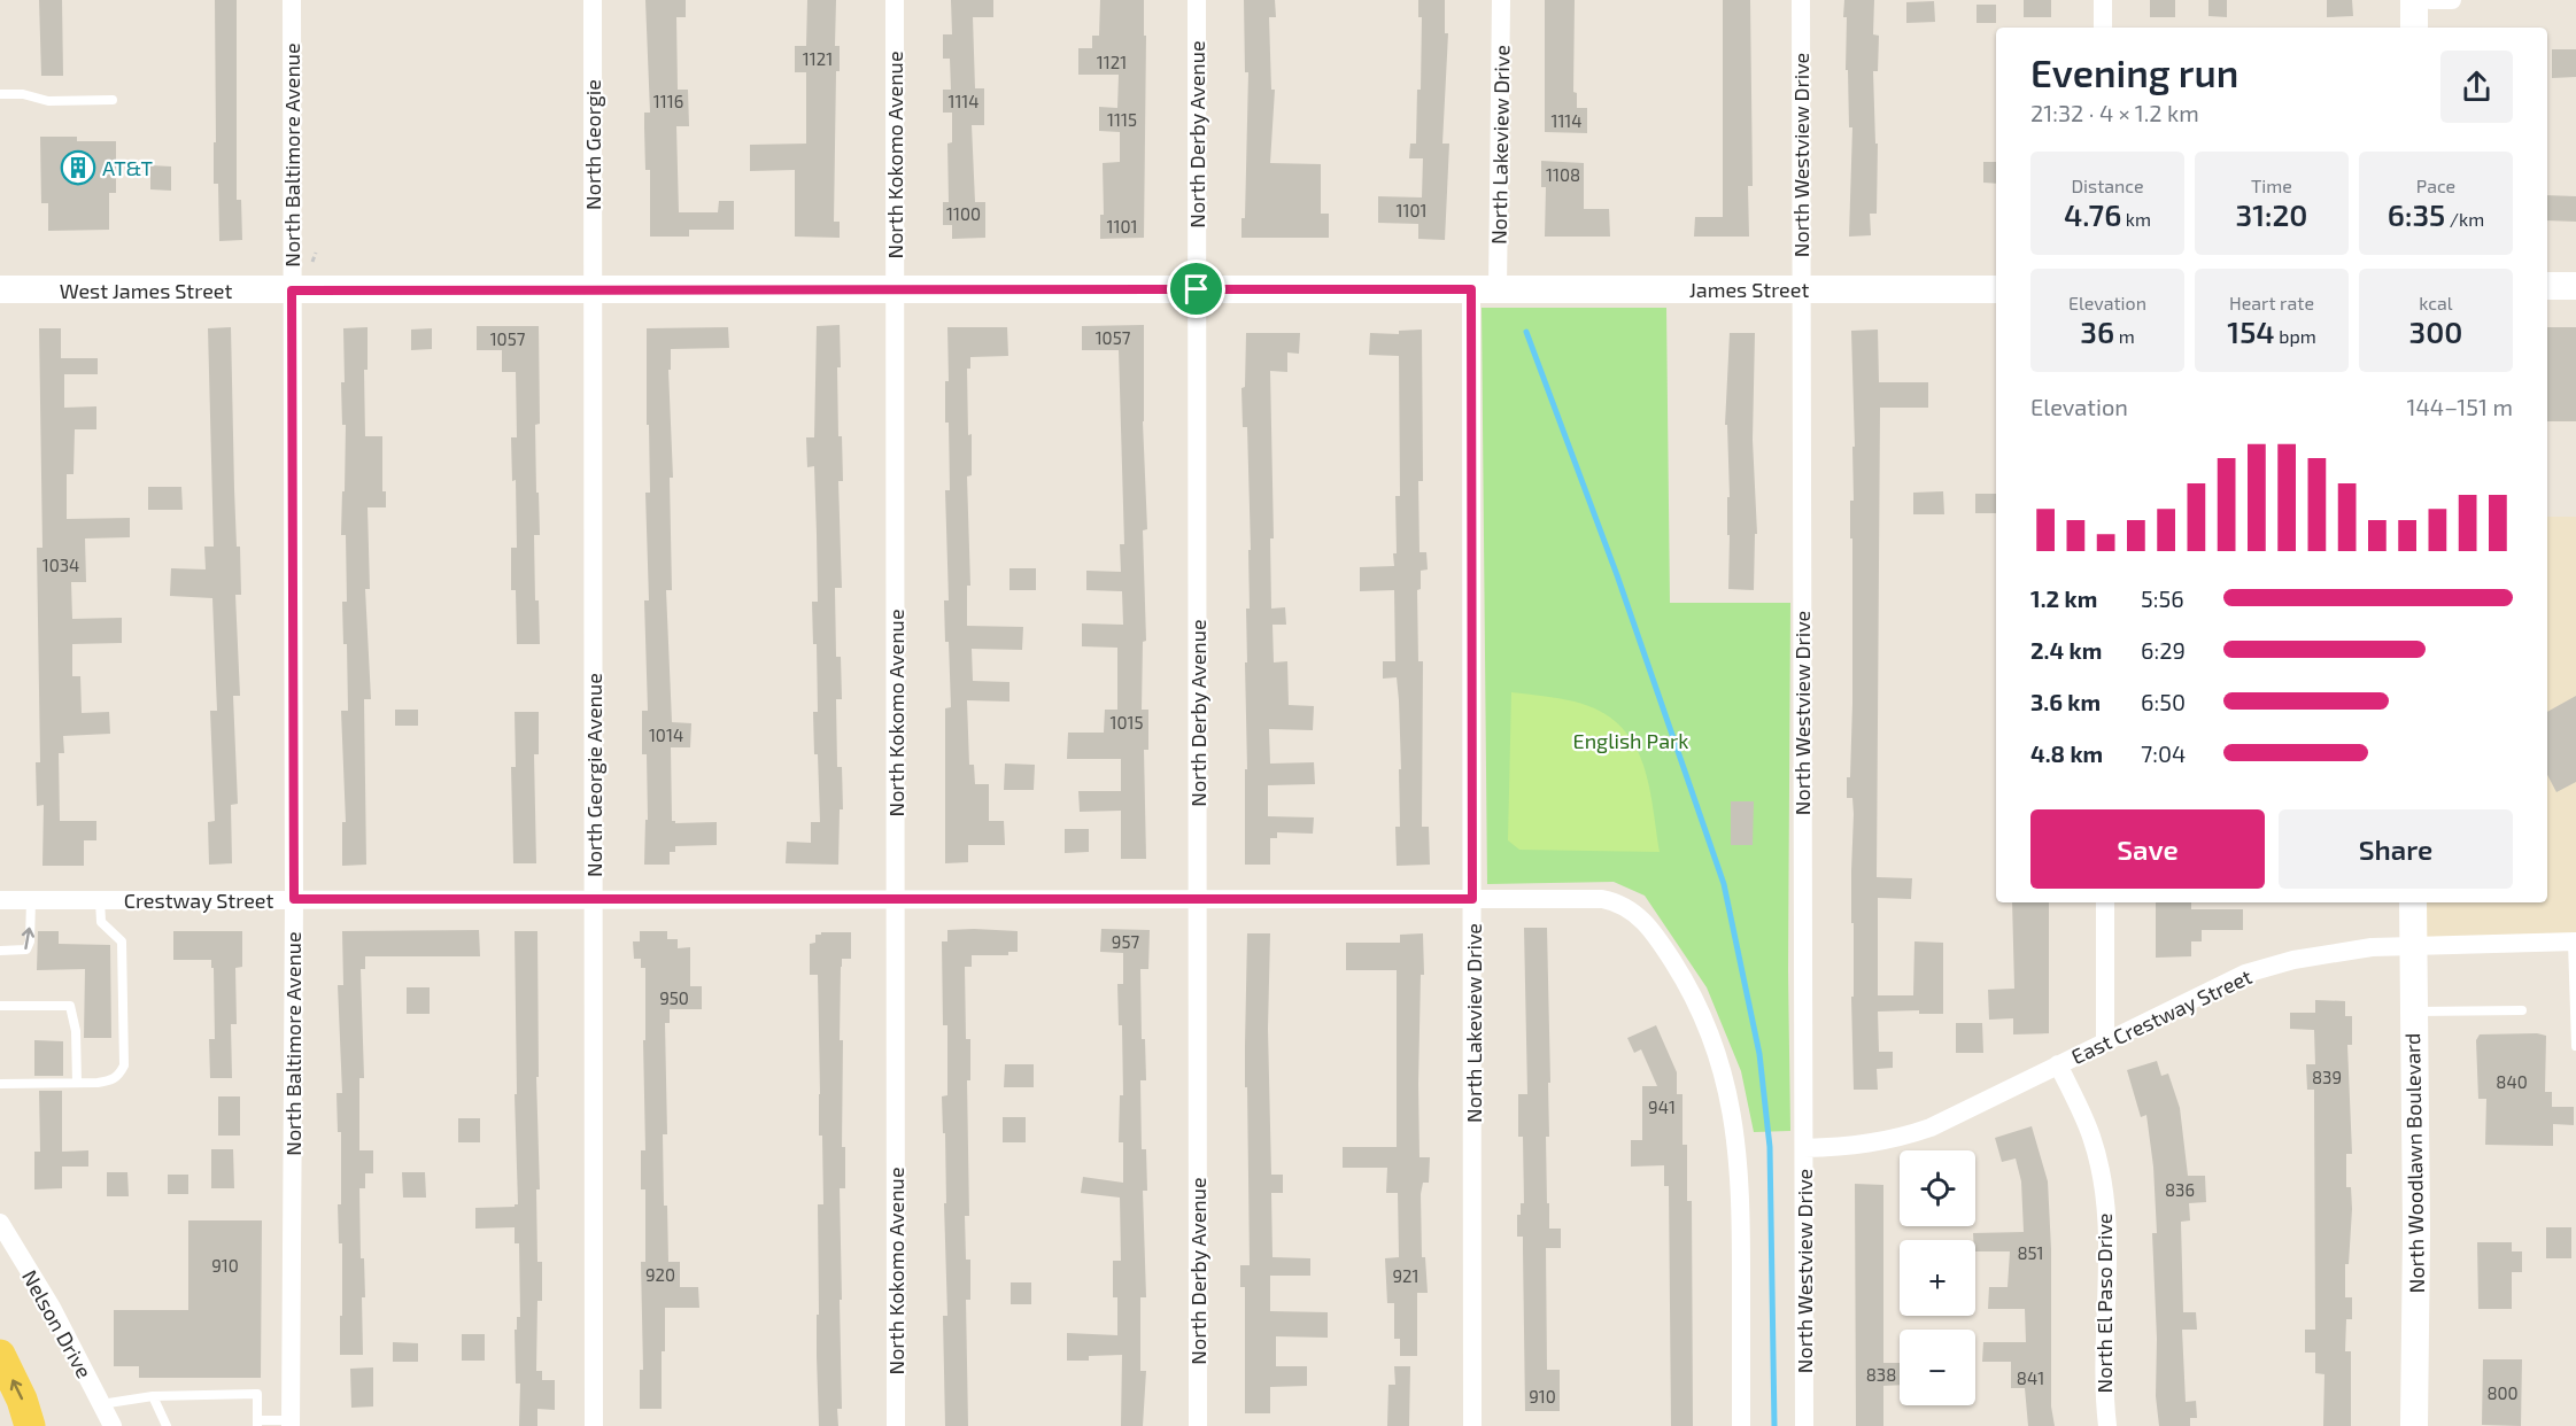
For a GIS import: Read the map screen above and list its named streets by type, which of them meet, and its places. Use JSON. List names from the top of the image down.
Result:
{
  "streets": {
    "street": [
      "North Derby Avenue",
      "North Georgie",
      "North Lakeview Drive",
      "North Baltimore Avenue",
      "North Kokomo Avenue",
      "North Westview Drive",
      "James Street",
      "West James Street",
      "North Georgie Avenue",
      "Crestway Street",
      "East Crestway Street",
      "North Woodlawn Boulevard",
      "North El Paso Drive",
      "Nelson Drive"
    ]
  },
  "crossings": [
    ["North Derby Avenue", "James Street"],
    ["North Derby Avenue", "Crestway Street"],
    ["North Georgie", "West James Street"],
    ["North Georgie", "North Georgie Avenue"],
    ["North Lakeview Drive", "James Street"],
    ["North Lakeview Drive", "Crestway Street"],
    ["North Baltimore Avenue", "West James Street"],
    ["North Baltimore Avenue", "Crestway Street"],
    ["North Kokomo Avenue", "James Street"],
    ["North Kokomo Avenue", "West James Street"],
    ["North Kokomo Avenue", "Crestway Street"],
    ["North Westview Drive", "James Street"],
    ["North Westview Drive", "East Crestway Street"],
    ["James Street", "West James Street"],
    ["West James Street", "North Georgie Avenue"],
    ["North Georgie Avenue", "Crestway Street"],
    ["East Crestway Street", "North Woodlawn Boulevard"],
    ["East Crestway Street", "North El Paso Drive"]
  ],
  "parks": ["English Park"],
  "places": {
    "building": ["AT&T"]
  },
  "house_numbers": [
    "1121",
    "1121",
    "1116",
    "1114",
    "1115",
    "1114",
    "1108",
    "1101",
    "1100",
    "1101",
    "1057",
    "1057",
    "1034",
    "1015",
    "1014",
    "957",
    "950",
    "839",
    "840",
    "941",
    "836",
    "851",
    "910",
    "920",
    "921",
    "838",
    "841",
    "800",
    "910"
  ],
  "page": {
    "heading": ["Evening run", "21:32 · 4 × 1.2 km"],
    "stats": [
      ["Distance", "4.76 km"],
      ["Time", "31:20"],
      ["Pace", "6:35 /km"],
      ["Elevation", "36 m"],
      ["Heart rate", "154 bpm"],
      ["kcal", "300"]
    ],
    "chart": ["Elevation", "144–151 m"],
    "list": [
      {
        "name": "1.2 km",
        "note": "5:56"
      },
      {
        "name": "2.4 km",
        "note": "6:29"
      },
      {
        "name": "3.6 km",
        "note": "6:50"
      },
      {
        "name": "4.8 km",
        "note": "7:04"
      }
    ],
    "buttons": ["Save", "Share"],
    "map_buttons": ["+", "−"]
  }
}
